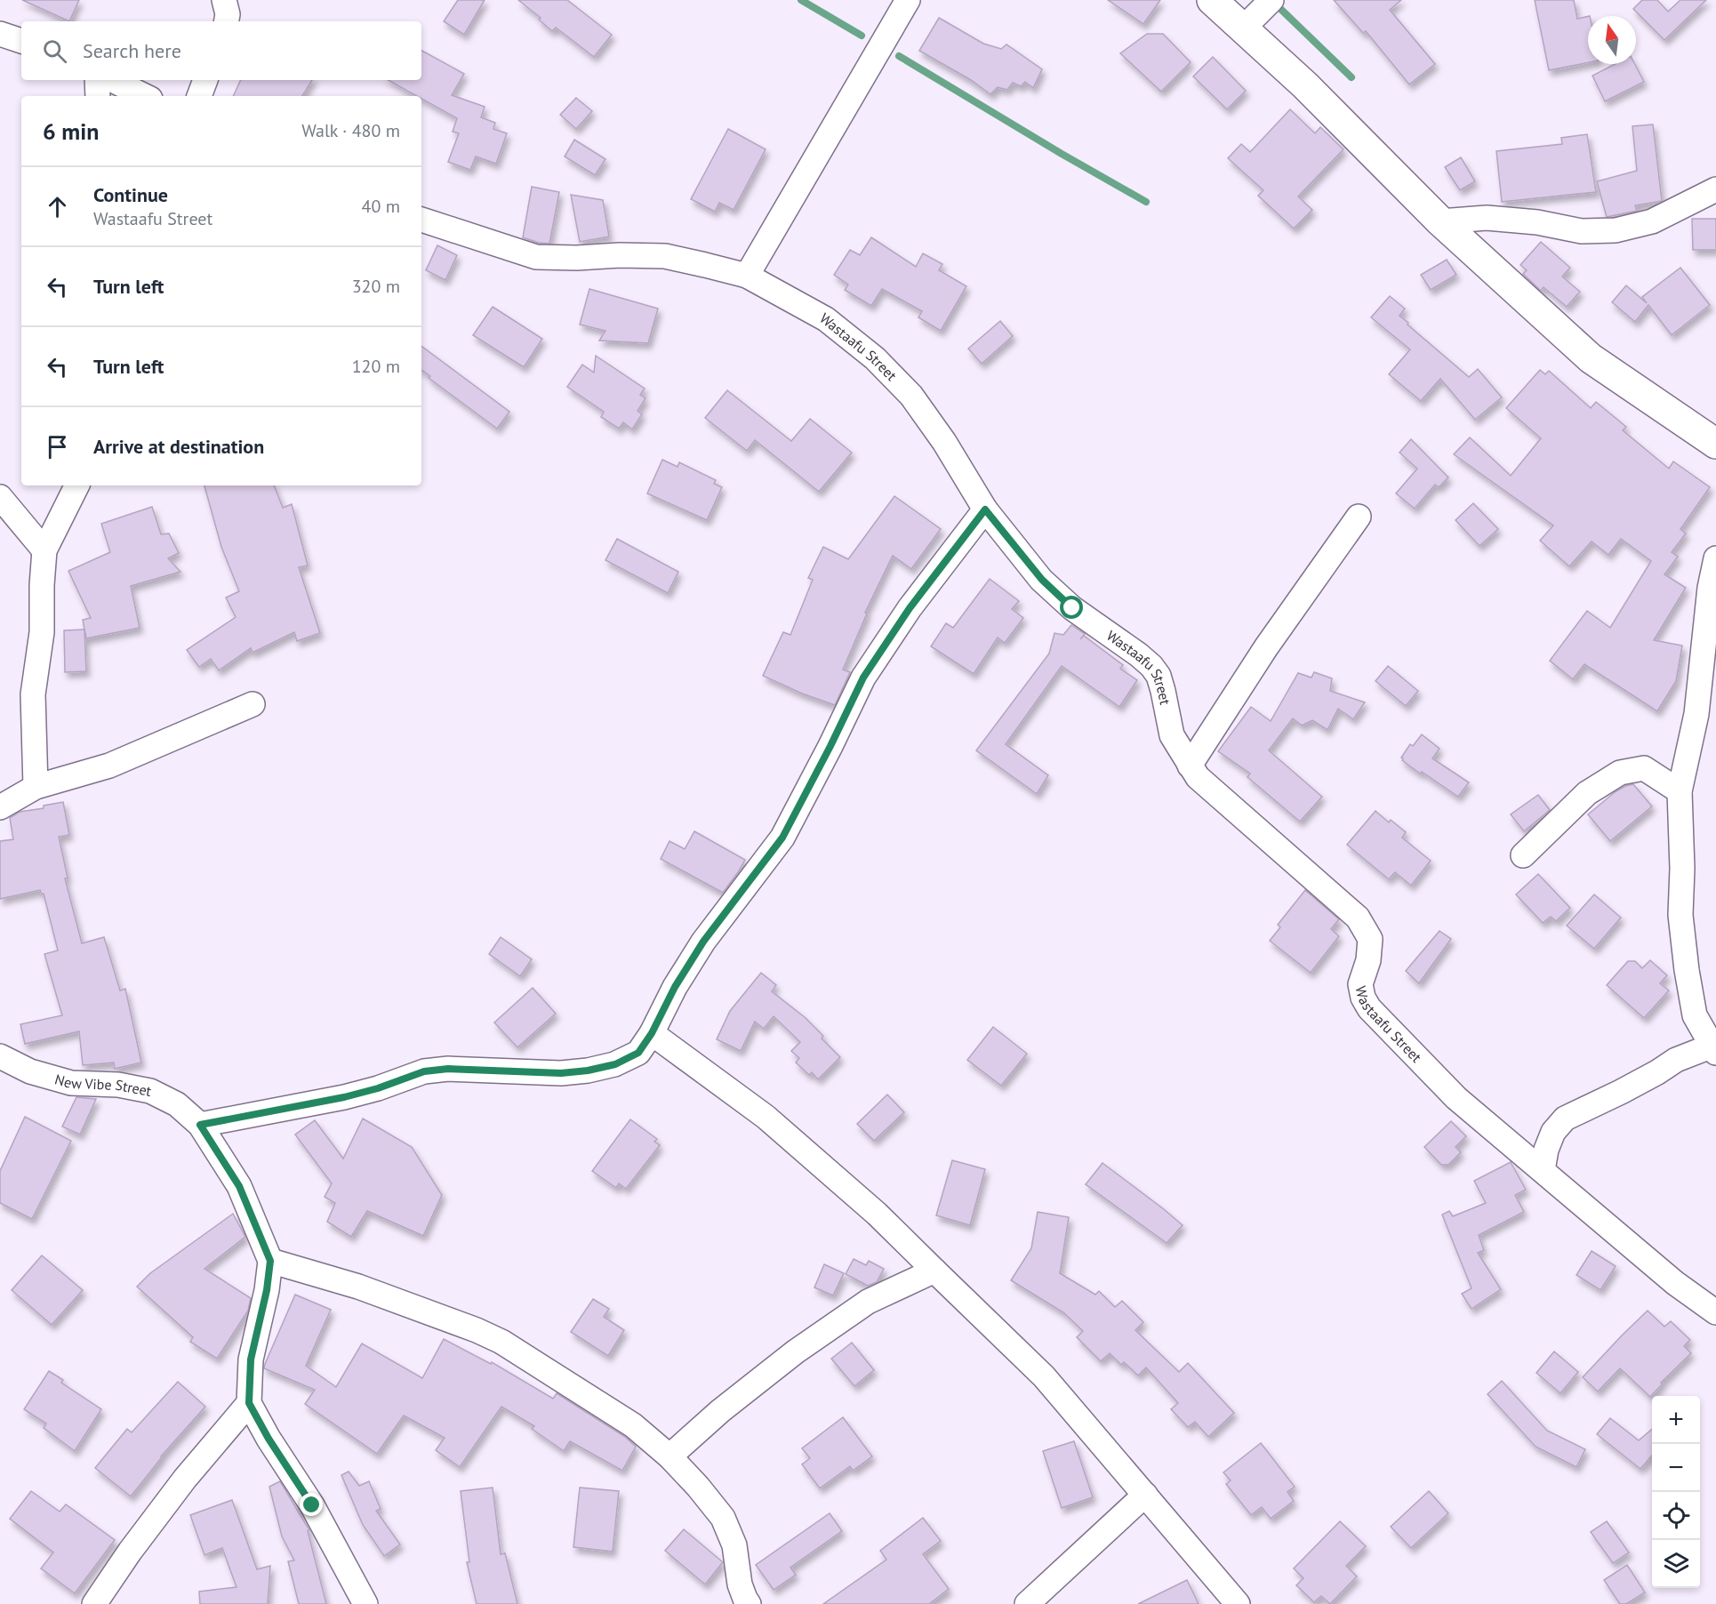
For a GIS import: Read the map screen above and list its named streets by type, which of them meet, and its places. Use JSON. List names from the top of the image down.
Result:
{
  "streets": {
    "street": ["Wastaafu Street", "New Vibe Street"]
  },
  "north": "top",
  "page": {
    "search": "Search here",
    "heading": ["6 min", "Walk · 480 m"],
    "list": [
      ["Continue", "Wastaafu Street", "40 m"],
      ["Turn left", "320 m"],
      ["Turn left", "120 m"],
      "Arrive at destination"
    ],
    "map_buttons": ["+", "−"]
  }
}
